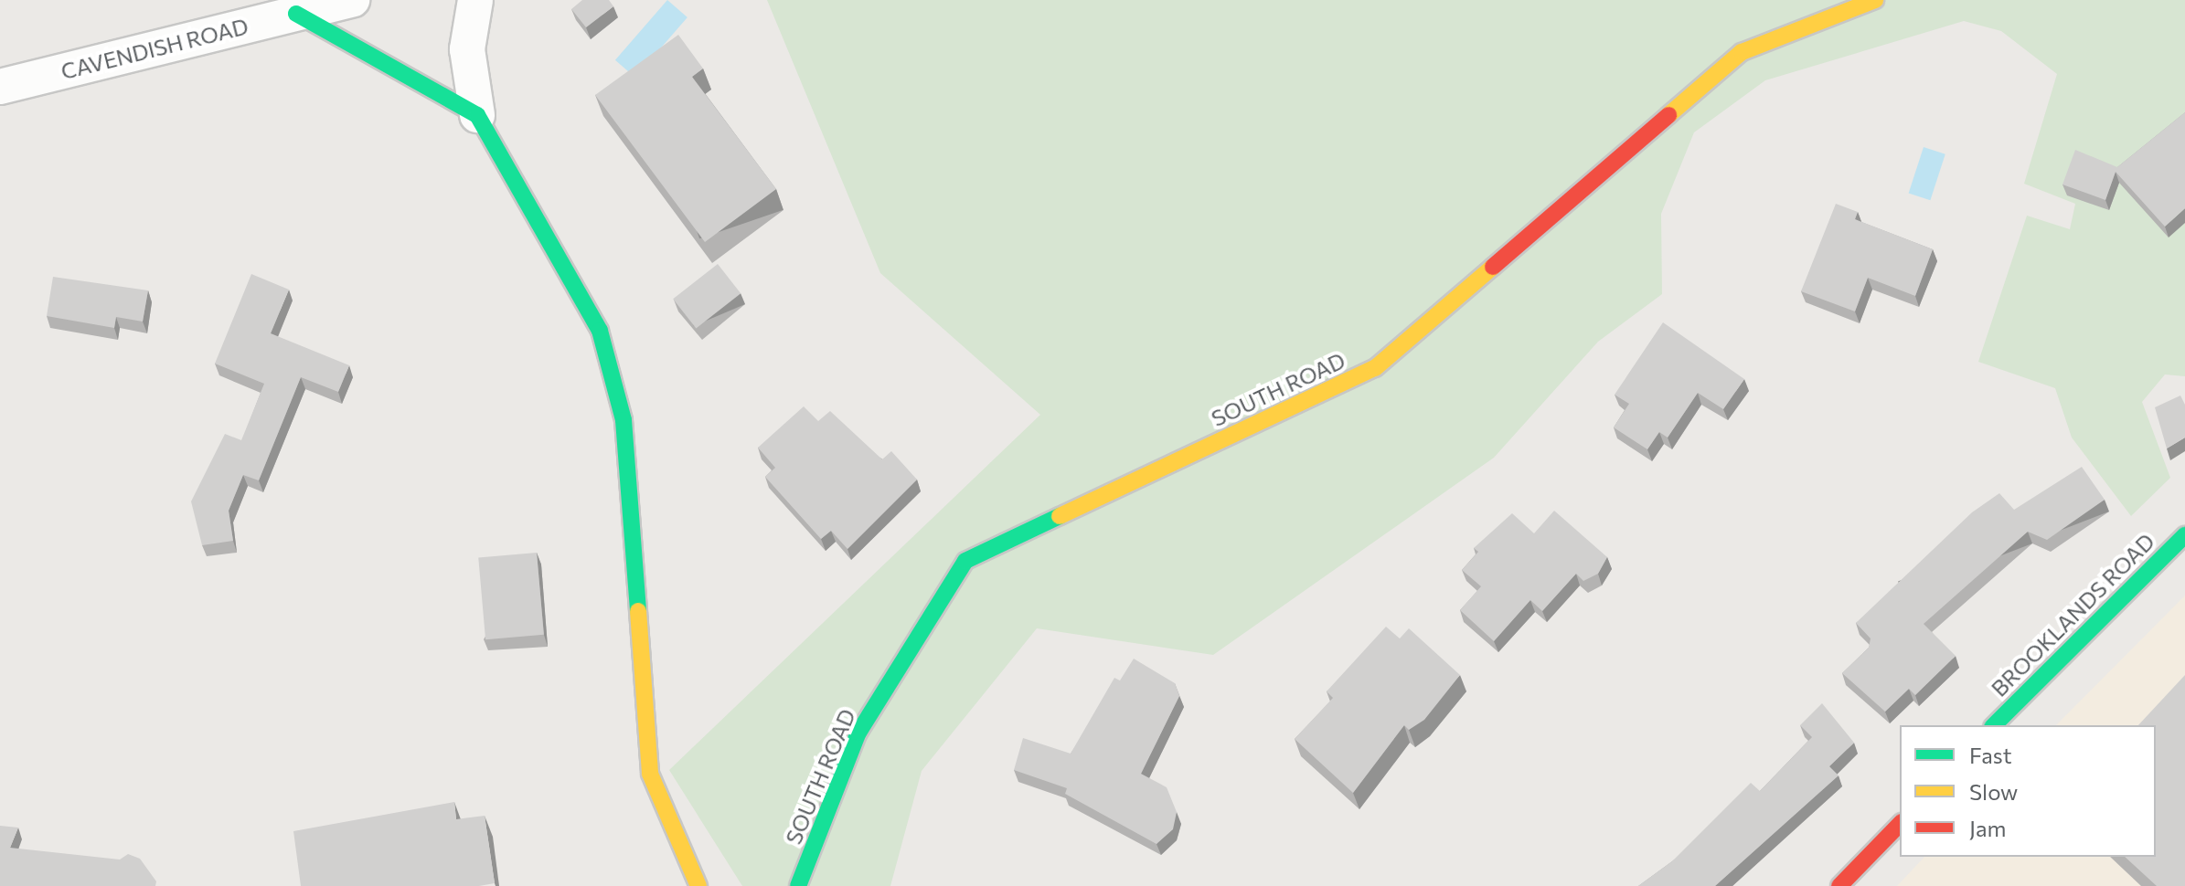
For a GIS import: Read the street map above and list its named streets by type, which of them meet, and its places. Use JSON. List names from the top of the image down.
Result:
{
  "streets": {
    "street": ["CAVENDISH ROAD", "SOUTH ROAD", "BROOKLANDS ROAD"]
  },
  "legend": ["Fast", "Slow", "Jam"]
}
